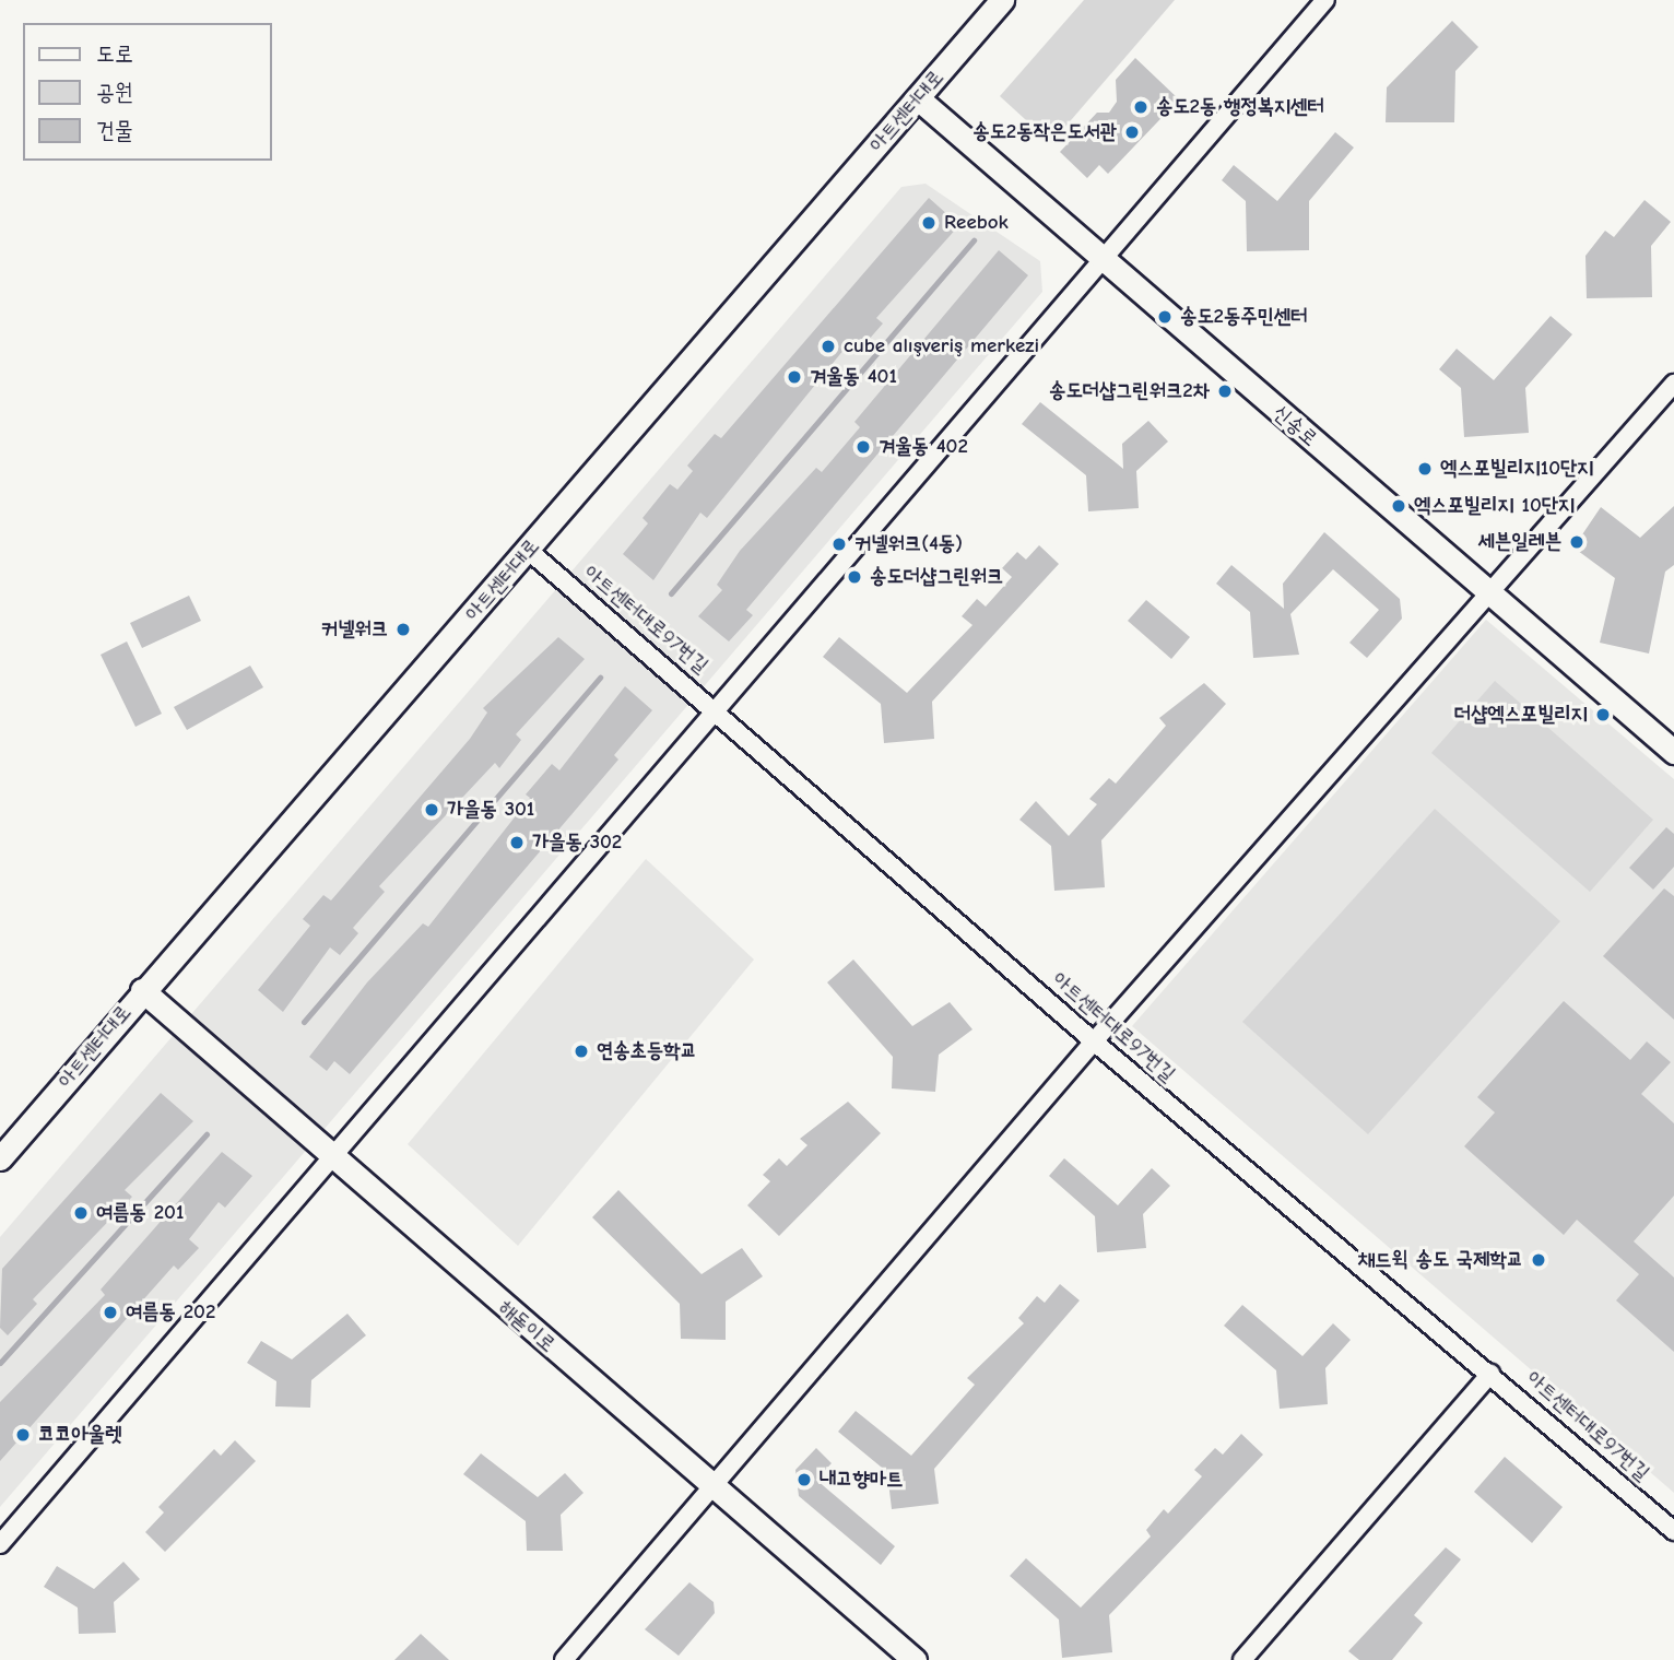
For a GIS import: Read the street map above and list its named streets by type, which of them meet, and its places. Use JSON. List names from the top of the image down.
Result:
{
  "streets": {
    "street": [
      "아트센터대로",
      "신송로",
      "아트센터대로97번길",
      "해돋이로"
    ]
  },
  "crossings": [
    ["아트센터대로", "신송로"],
    ["아트센터대로", "아트센터대로97번길"],
    ["아트센터대로", "해돋이로"]
  ],
  "places": [
    "송도2동 행정복지센터",
    "송도2동작은도서관",
    "Reebok",
    "송도2동주민센터",
    "cube alışveriş merkezi",
    "겨울동 401",
    "송도더샵그린워크2차",
    "겨울동 402",
    "엑스포빌리지10단지",
    "엑스포빌리지 10단지",
    "세븐일레븐",
    "커넬워크(4동)",
    "송도더샵그린워크",
    "커넬워크",
    "더샵엑스포빌리지",
    "가을동 301",
    "가을동 302",
    "연송초등학교",
    "여름동 201",
    "채드윅 송도 국제학교",
    "여름동 202",
    "코코아울렛",
    "내고향마트"
  ],
  "legend": ["도로", "공원", "건물"]
}
